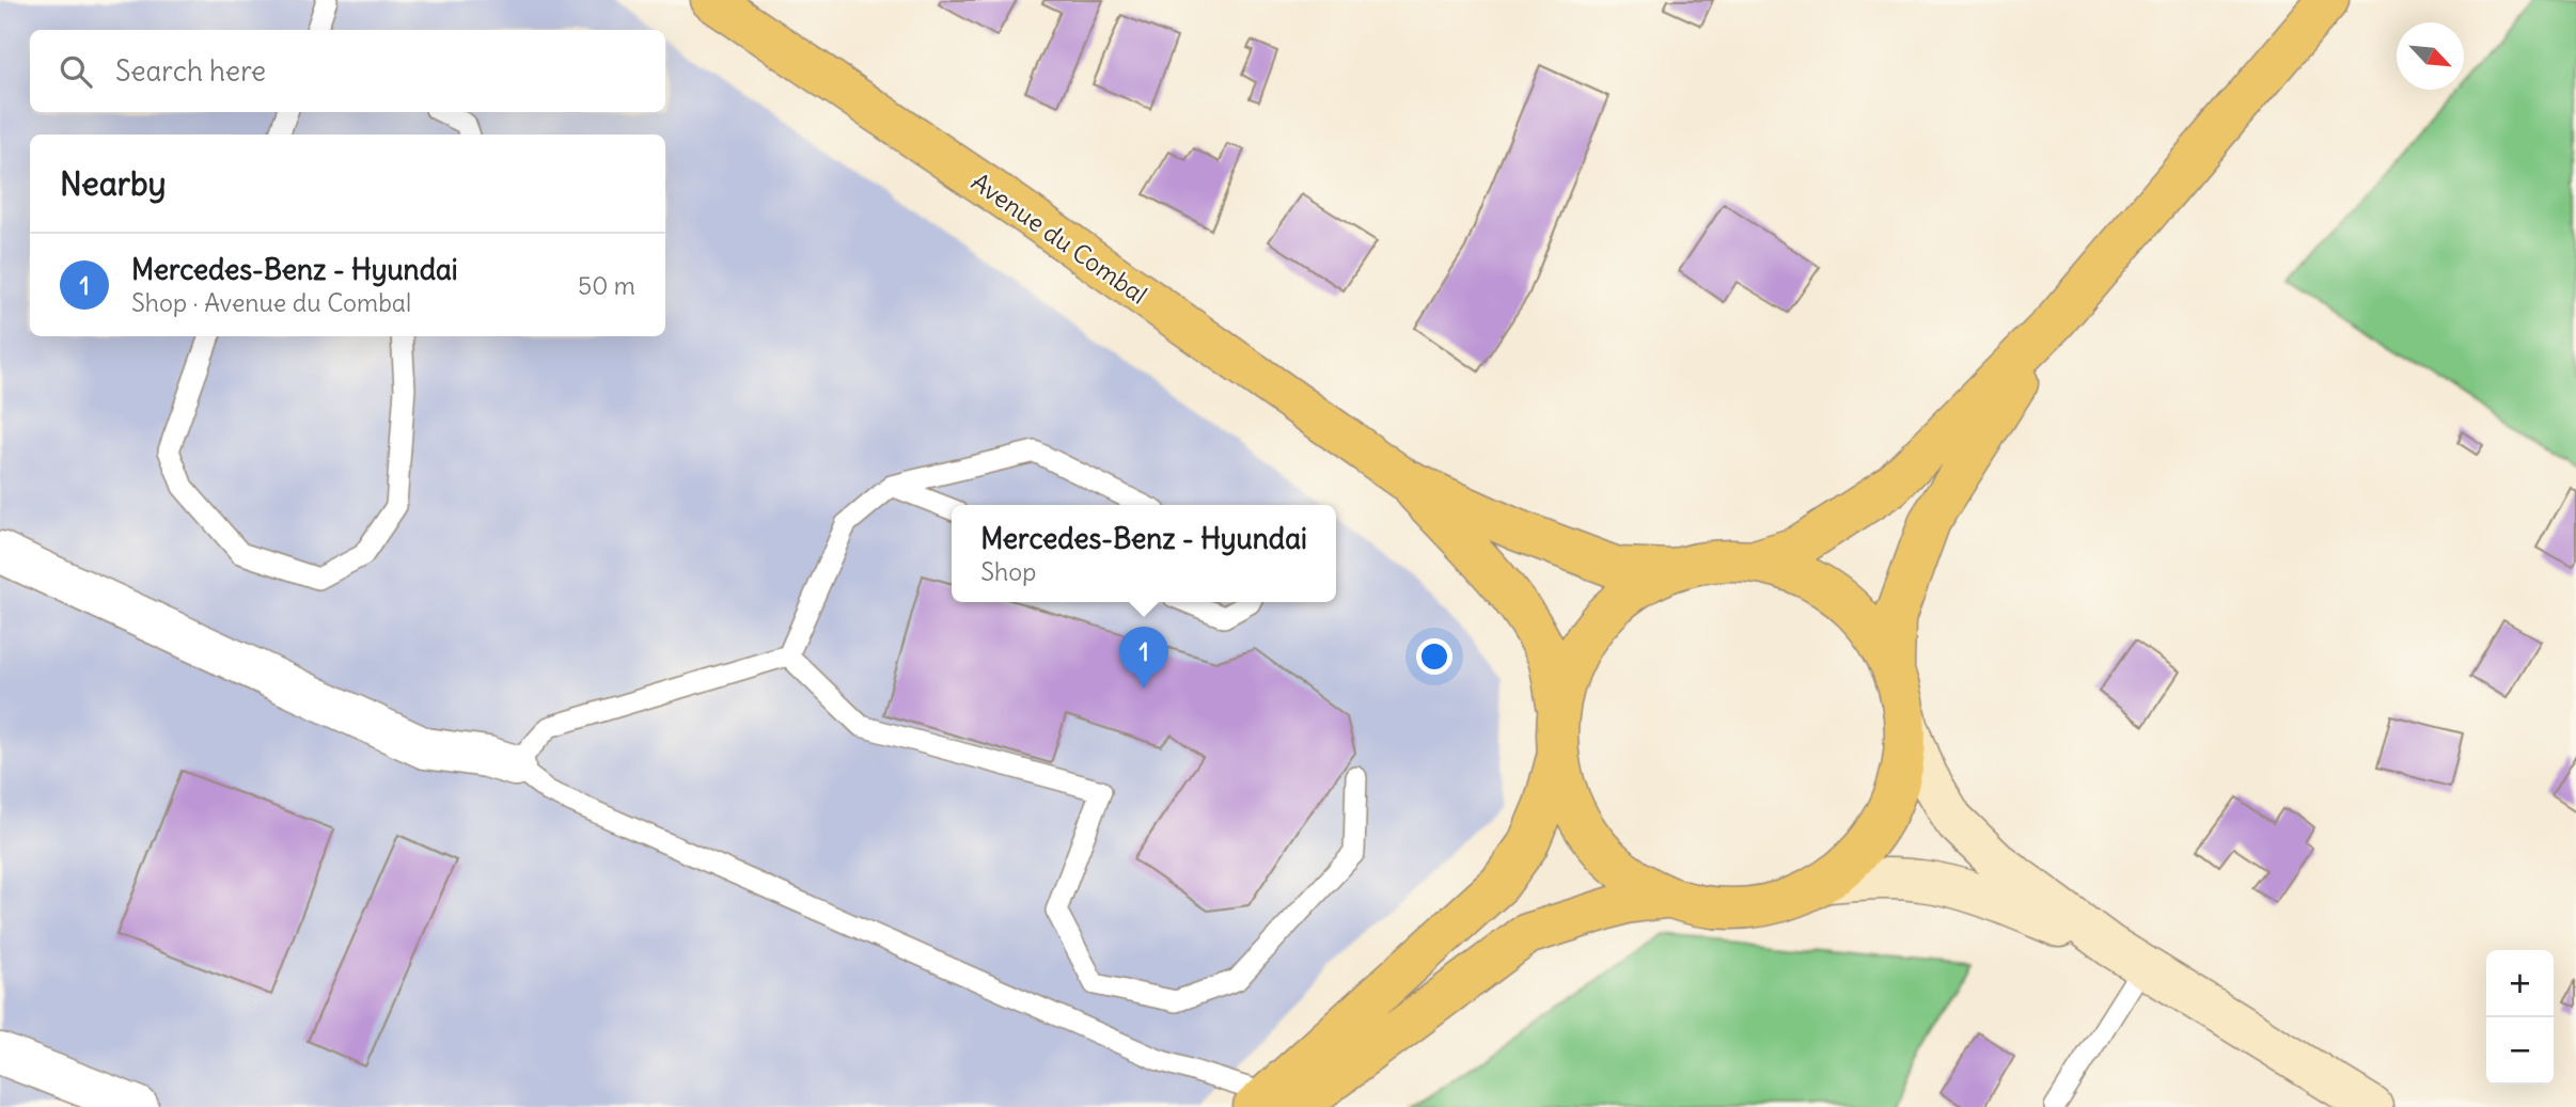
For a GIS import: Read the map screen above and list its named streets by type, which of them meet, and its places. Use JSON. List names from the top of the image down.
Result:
{
  "streets": {
    "main road": ["Avenue du Combal"]
  },
  "north": "bottom right",
  "page": {
    "search": "Search here",
    "heading": "Nearby",
    "list": [
      {
        "mark": "1",
        "name": "Mercedes-Benz - Hyundai",
        "note": "Shop · Avenue du Combal",
        "value": "50 m"
      }
    ],
    "popup": ["Mercedes-Benz - Hyundai", "Shop"],
    "pins": "1",
    "map_buttons": ["+", "−"]
  }
}
